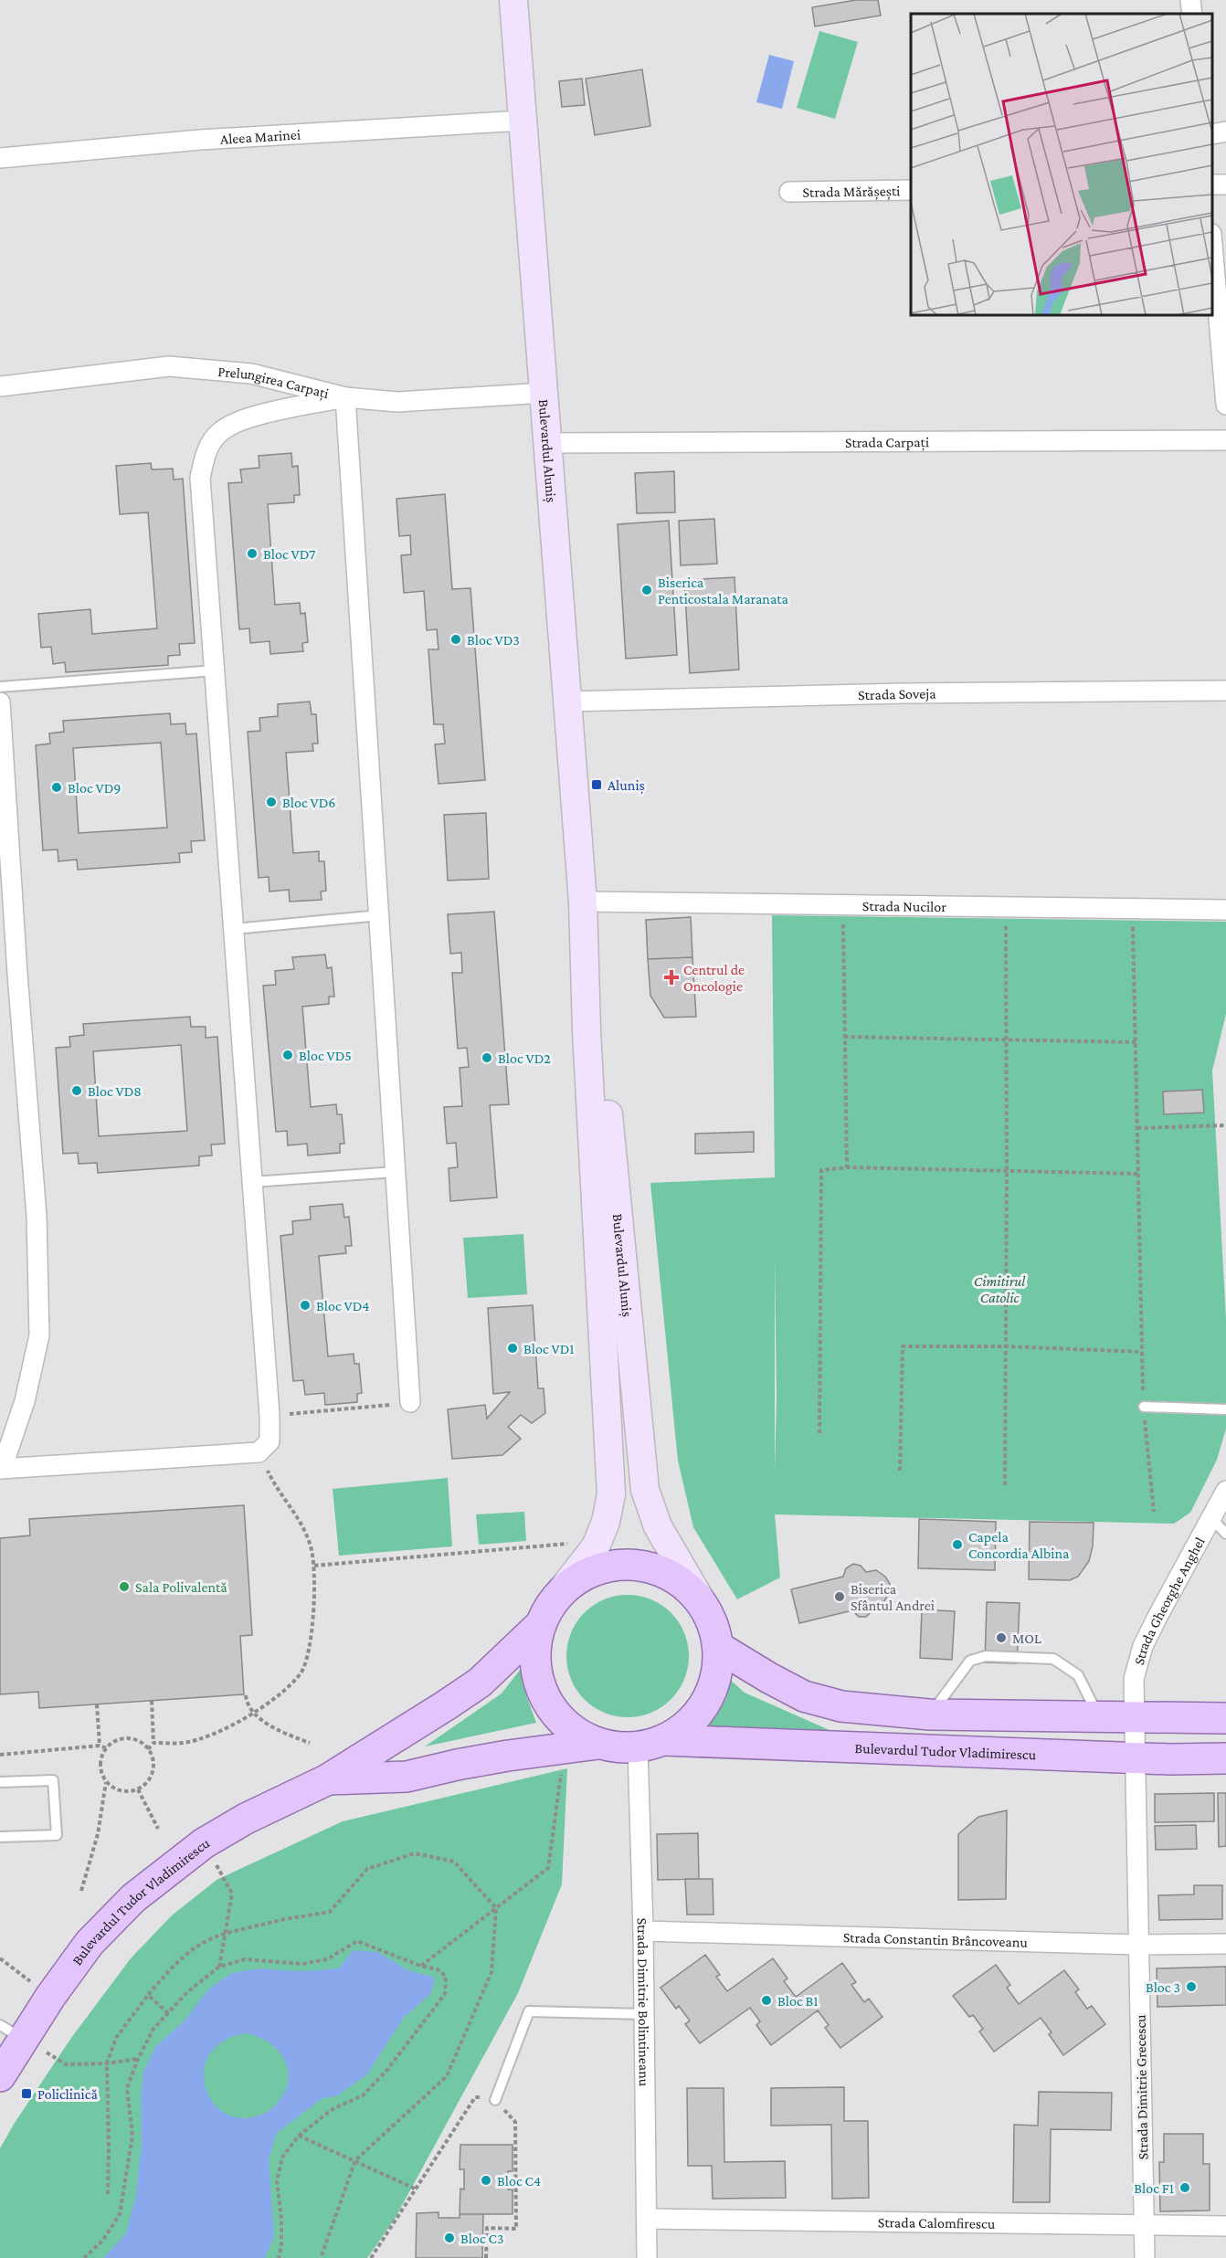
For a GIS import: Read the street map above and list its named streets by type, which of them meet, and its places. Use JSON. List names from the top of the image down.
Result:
{
  "streets": {
    "main road": ["Bulevardul Aluniș", "Bulevardul Tudor Vladimirescu"],
    "street": [
      "Aleea Marinei",
      "Strada Mărășești",
      "Prelungirea Carpați",
      "Strada Carpați",
      "Strada Soveja",
      "Strada Nucilor",
      "Strada Gheorghe Anghel",
      "Strada Constantin Brâncoveanu",
      "Strada Dimitrie Bolintineanu",
      "Strada Dimitrie Grecescu",
      "Strada Calomfirescu"
    ]
  },
  "crossings": [
    ["Aleea Marinei", "Bulevardul Aluniș"],
    ["Prelungirea Carpați", "Bulevardul Aluniș"],
    ["Strada Carpați", "Bulevardul Aluniș"],
    ["Bulevardul Aluniș", "Strada Soveja"],
    ["Bulevardul Aluniș", "Strada Nucilor"],
    ["Bulevardul Aluniș", "Bulevardul Tudor Vladimirescu"],
    ["Bulevardul Aluniș", "Strada Dimitrie Bolintineanu"],
    ["Strada Gheorghe Anghel", "Strada Dimitrie Grecescu"],
    ["Bulevardul Tudor Vladimirescu", "Strada Dimitrie Bolintineanu"],
    ["Bulevardul Tudor Vladimirescu", "Strada Dimitrie Grecescu"],
    ["Strada Constantin Brâncoveanu", "Strada Dimitrie Bolintineanu"],
    ["Strada Constantin Brâncoveanu", "Strada Dimitrie Grecescu"],
    ["Strada Dimitrie Bolintineanu", "Strada Calomfirescu"],
    ["Strada Dimitrie Grecescu", "Strada Calomfirescu"]
  ],
  "parks": ["Cimitirul Catolic"],
  "places": {
    "other": [
      "Bloc VD7",
      "Biserica Penticostala Maranata",
      "Bloc VD3",
      "Bloc VD9",
      "Bloc VD6",
      "Bloc VD5",
      "Bloc VD2",
      "Bloc VD8",
      "Bloc VD4",
      "Bloc VD1",
      "Capela Concordia Albina",
      "Sala Polivalentă",
      "Biserica Sfântul Andrei",
      "MOL",
      "Bloc 3",
      "Bloc B1",
      "Bloc C4",
      "Bloc F1",
      "Bloc C3"
    ],
    "transit": ["Aluniș", "Policlinică"],
    "health": ["Centrul de Oncologie"]
  }
}
